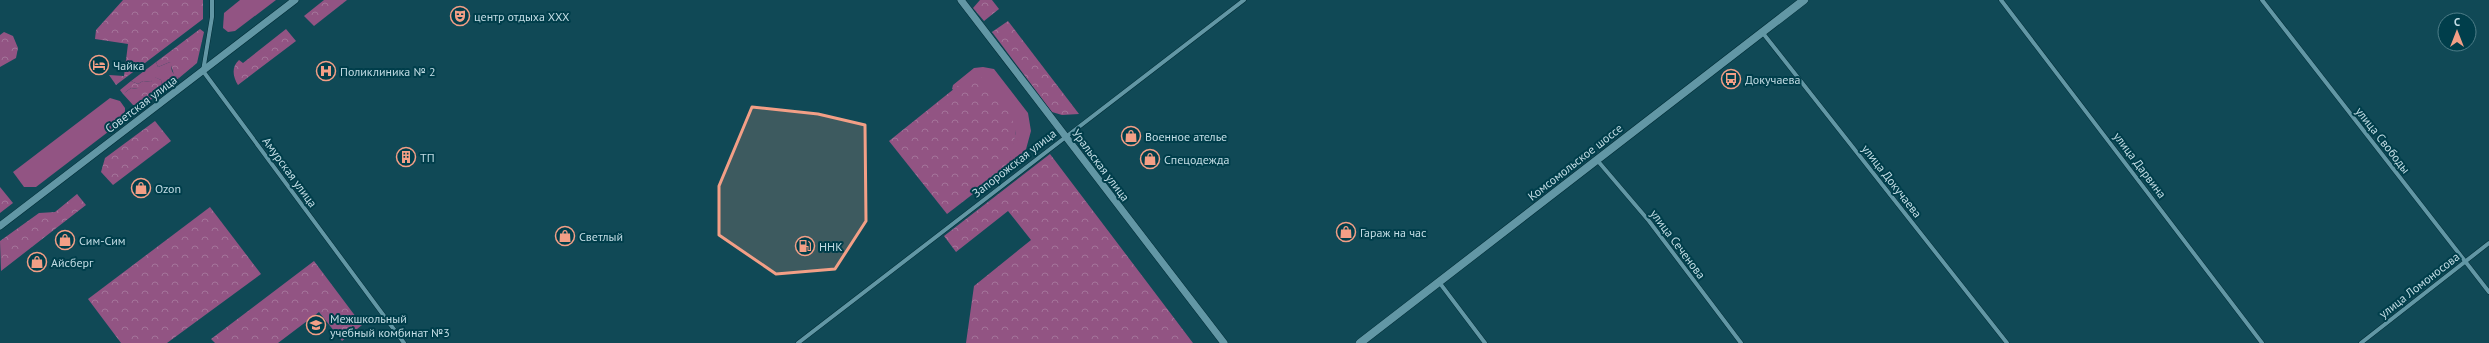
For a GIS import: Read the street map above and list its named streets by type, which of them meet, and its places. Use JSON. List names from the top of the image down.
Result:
{
  "streets": {
    "main road": ["Комсомольское шоссе"],
    "street": [
      "Советская улица",
      "улица Свободы",
      "Запорожская улица",
      "Уральская улица",
      "улица Дарвина",
      "Амурская улица",
      "улица Докучаева",
      "улица Сеченова",
      "улица Ломоносова"
    ]
  },
  "crossings": [
    ["Советская улица", "Амурская улица"],
    ["улица Свободы", "улица Ломоносова"],
    ["Комсомольское шоссе", "улица Докучаева"],
    ["Комсомольское шоссе", "улица Сеченова"],
    ["Запорожская улица", "Уральская улица"]
  ],
  "places": {
    "theatre": ["центр отдыха ХХХ"],
    "hotel": ["Чайка"],
    "hospital": ["Поликлиника № 2"],
    "bus stop": ["Докучаева"],
    "shop": [
      "Военное ателье",
      "Спецодежда",
      "Ozon",
      "Гараж на час",
      "Светлый",
      "Сим-Сим",
      "Айсберг"
    ],
    "building": ["ТП"],
    "fuel station": ["ННК"],
    "school or university": ["Межшкольный учебный комбинат №3"]
  },
  "north": "top"
}
